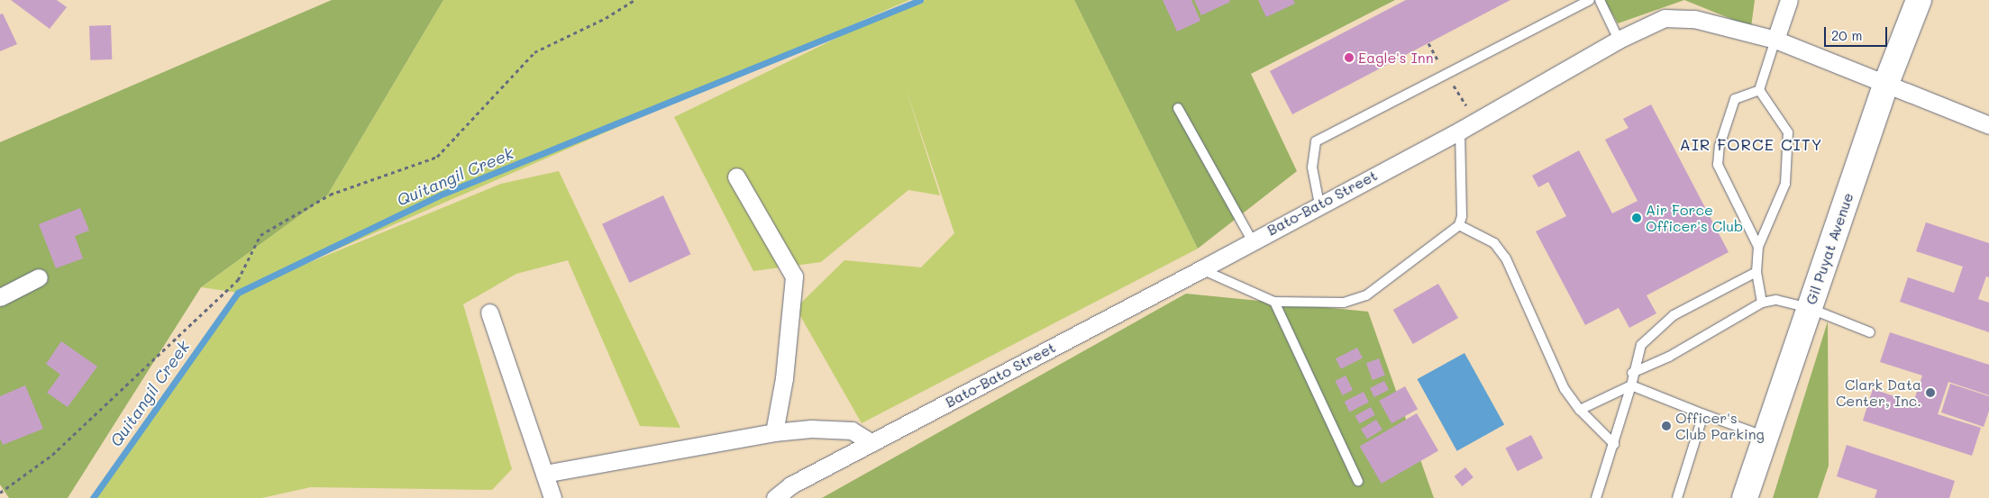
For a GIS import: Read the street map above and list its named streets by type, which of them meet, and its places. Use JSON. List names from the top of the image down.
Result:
{
  "streets": {
    "main road": ["Gil Puyat Avenue"],
    "street": ["Bato-Bato Street"]
  },
  "crossings": [
    ["Bato-Bato Street", "Gil Puyat Avenue"]
  ],
  "districts": ["AIR FORCE CITY"],
  "water": ["Quitangil Creek"],
  "places": [
    "Eagle's Inn",
    "Air Force Officer's Club",
    "Clark Data Center, Inc.",
    "Officer's Club Parking"
  ],
  "scale_bar": "20 m"
}
